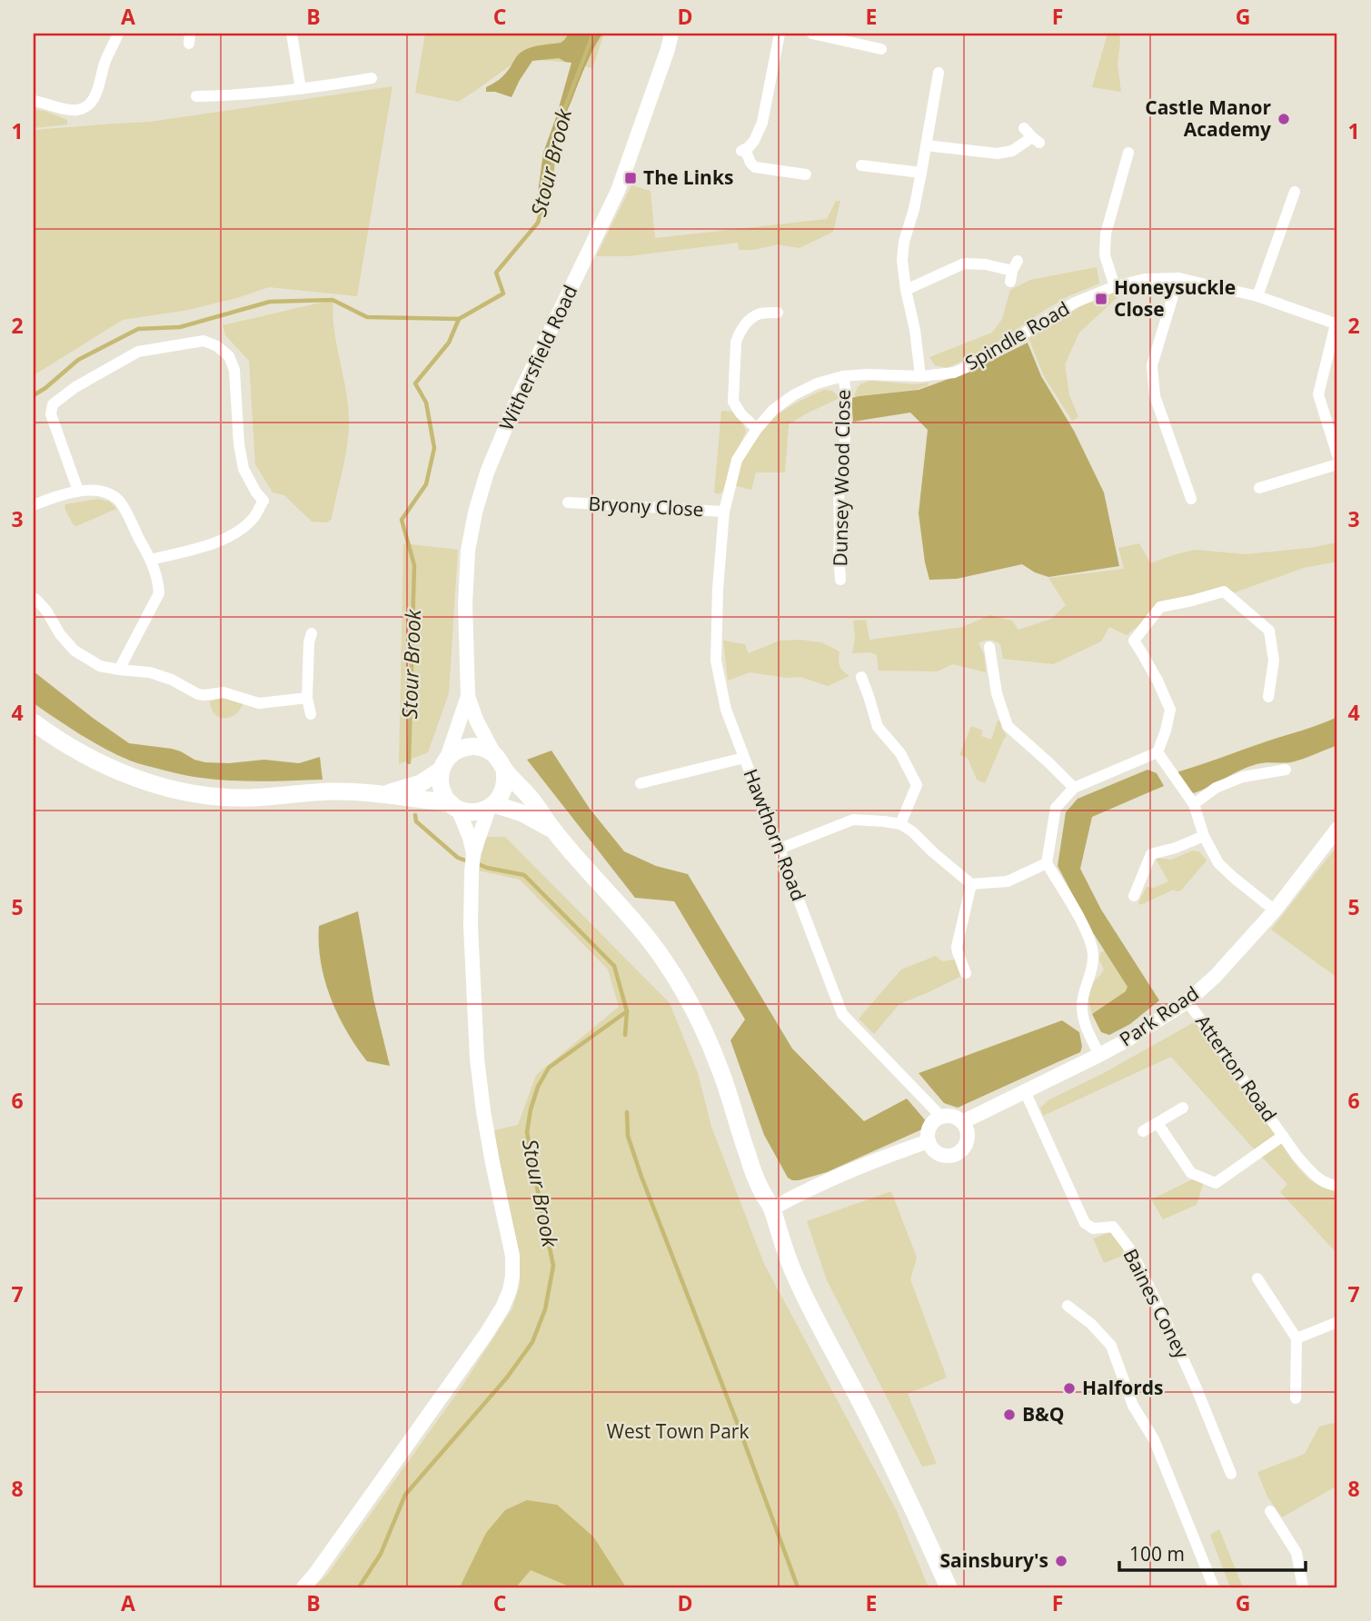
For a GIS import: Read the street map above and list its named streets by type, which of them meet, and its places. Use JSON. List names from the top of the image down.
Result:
{
  "streets": {
    "street": [
      "Spindle Road",
      "Withersfield Road",
      "Dunsey Wood Close",
      "Bryony Close",
      "Hawthorn Road",
      "Park Road",
      "Atterton Road",
      "Baines Coney"
    ]
  },
  "crossings": [
    ["Spindle Road", "Dunsey Wood Close"],
    ["Spindle Road", "Bryony Close"],
    ["Spindle Road", "Hawthorn Road"],
    ["Bryony Close", "Hawthorn Road"],
    ["Hawthorn Road", "Park Road"],
    ["Park Road", "Atterton Road"],
    ["Park Road", "Baines Coney"]
  ],
  "water": ["Stour Brook"],
  "parks": ["West Town Park"],
  "places": {
    "other": [
      "Castle Manor Academy",
      "Halfords",
      "B&Q",
      "Sainsbury's"
    ],
    "transit": ["The Links", "Honeysuckle Close"]
  },
  "scale_bar": "100 m",
  "grid": {
    "columns": [
      "A",
      "B",
      "C",
      "D",
      "E",
      "F",
      "G"
    ],
    "rows": [
      "1",
      "2",
      "3",
      "4",
      "5",
      "6",
      "7",
      "8"
    ]
  }
}
